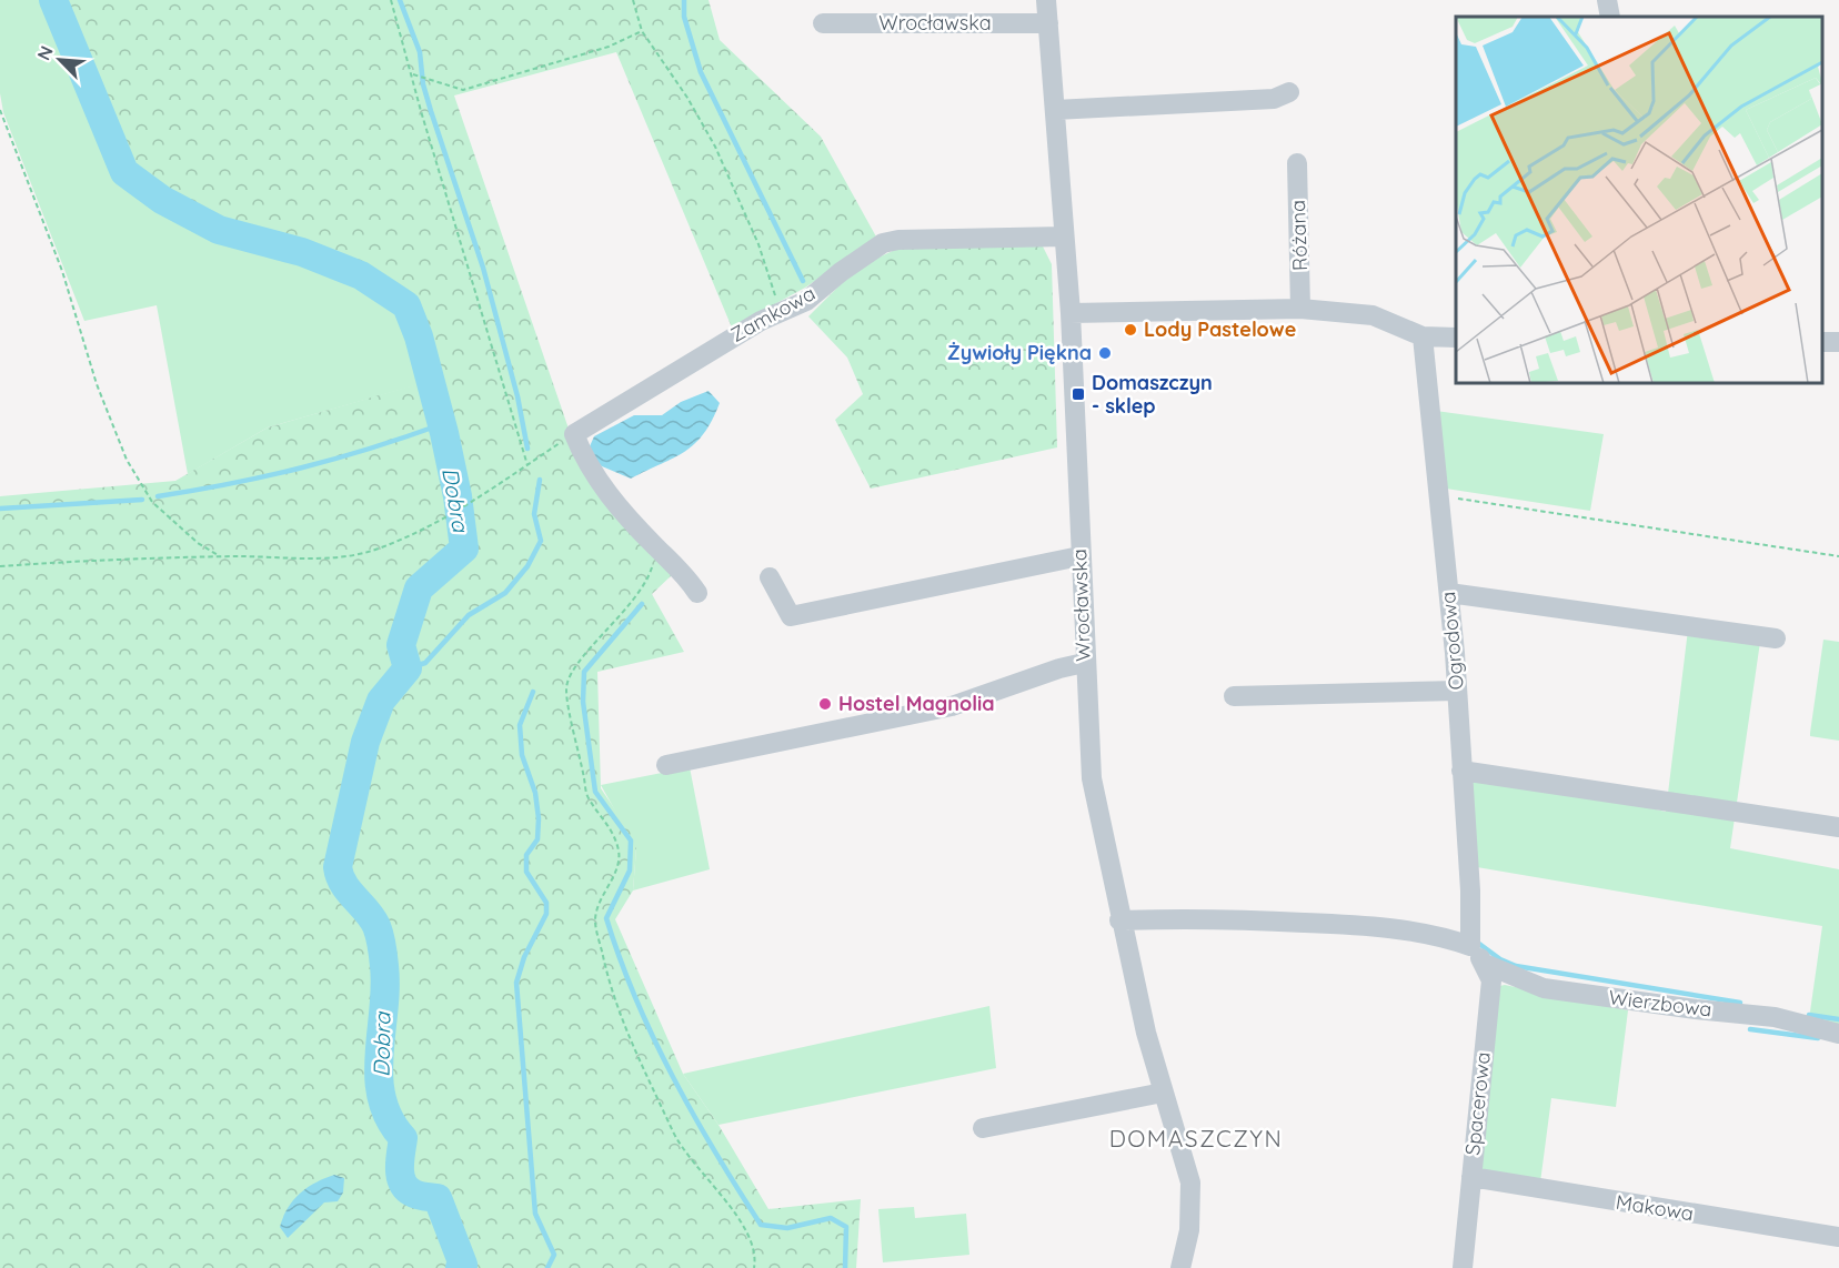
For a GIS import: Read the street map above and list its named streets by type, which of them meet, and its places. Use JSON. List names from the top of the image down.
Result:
{
  "streets": {
    "street": [
      "Wrocławska",
      "Różana",
      "Zamkowa",
      "Ogrodowa",
      "Wierzbowa",
      "Spacerowa",
      "Makowa"
    ]
  },
  "crossings": [
    ["Wrocławska", "Zamkowa"],
    ["Wierzbowa", "Spacerowa"],
    ["Spacerowa", "Makowa"]
  ],
  "districts": ["DOMASZCZYN"],
  "water": ["Dobra"],
  "places": {
    "other": ["Lody Pastelowe", "Żywioły Piękna", "Hostel Magnolia"],
    "transit": ["Domaszczyn - sklep"]
  },
  "north": "top left"
}
